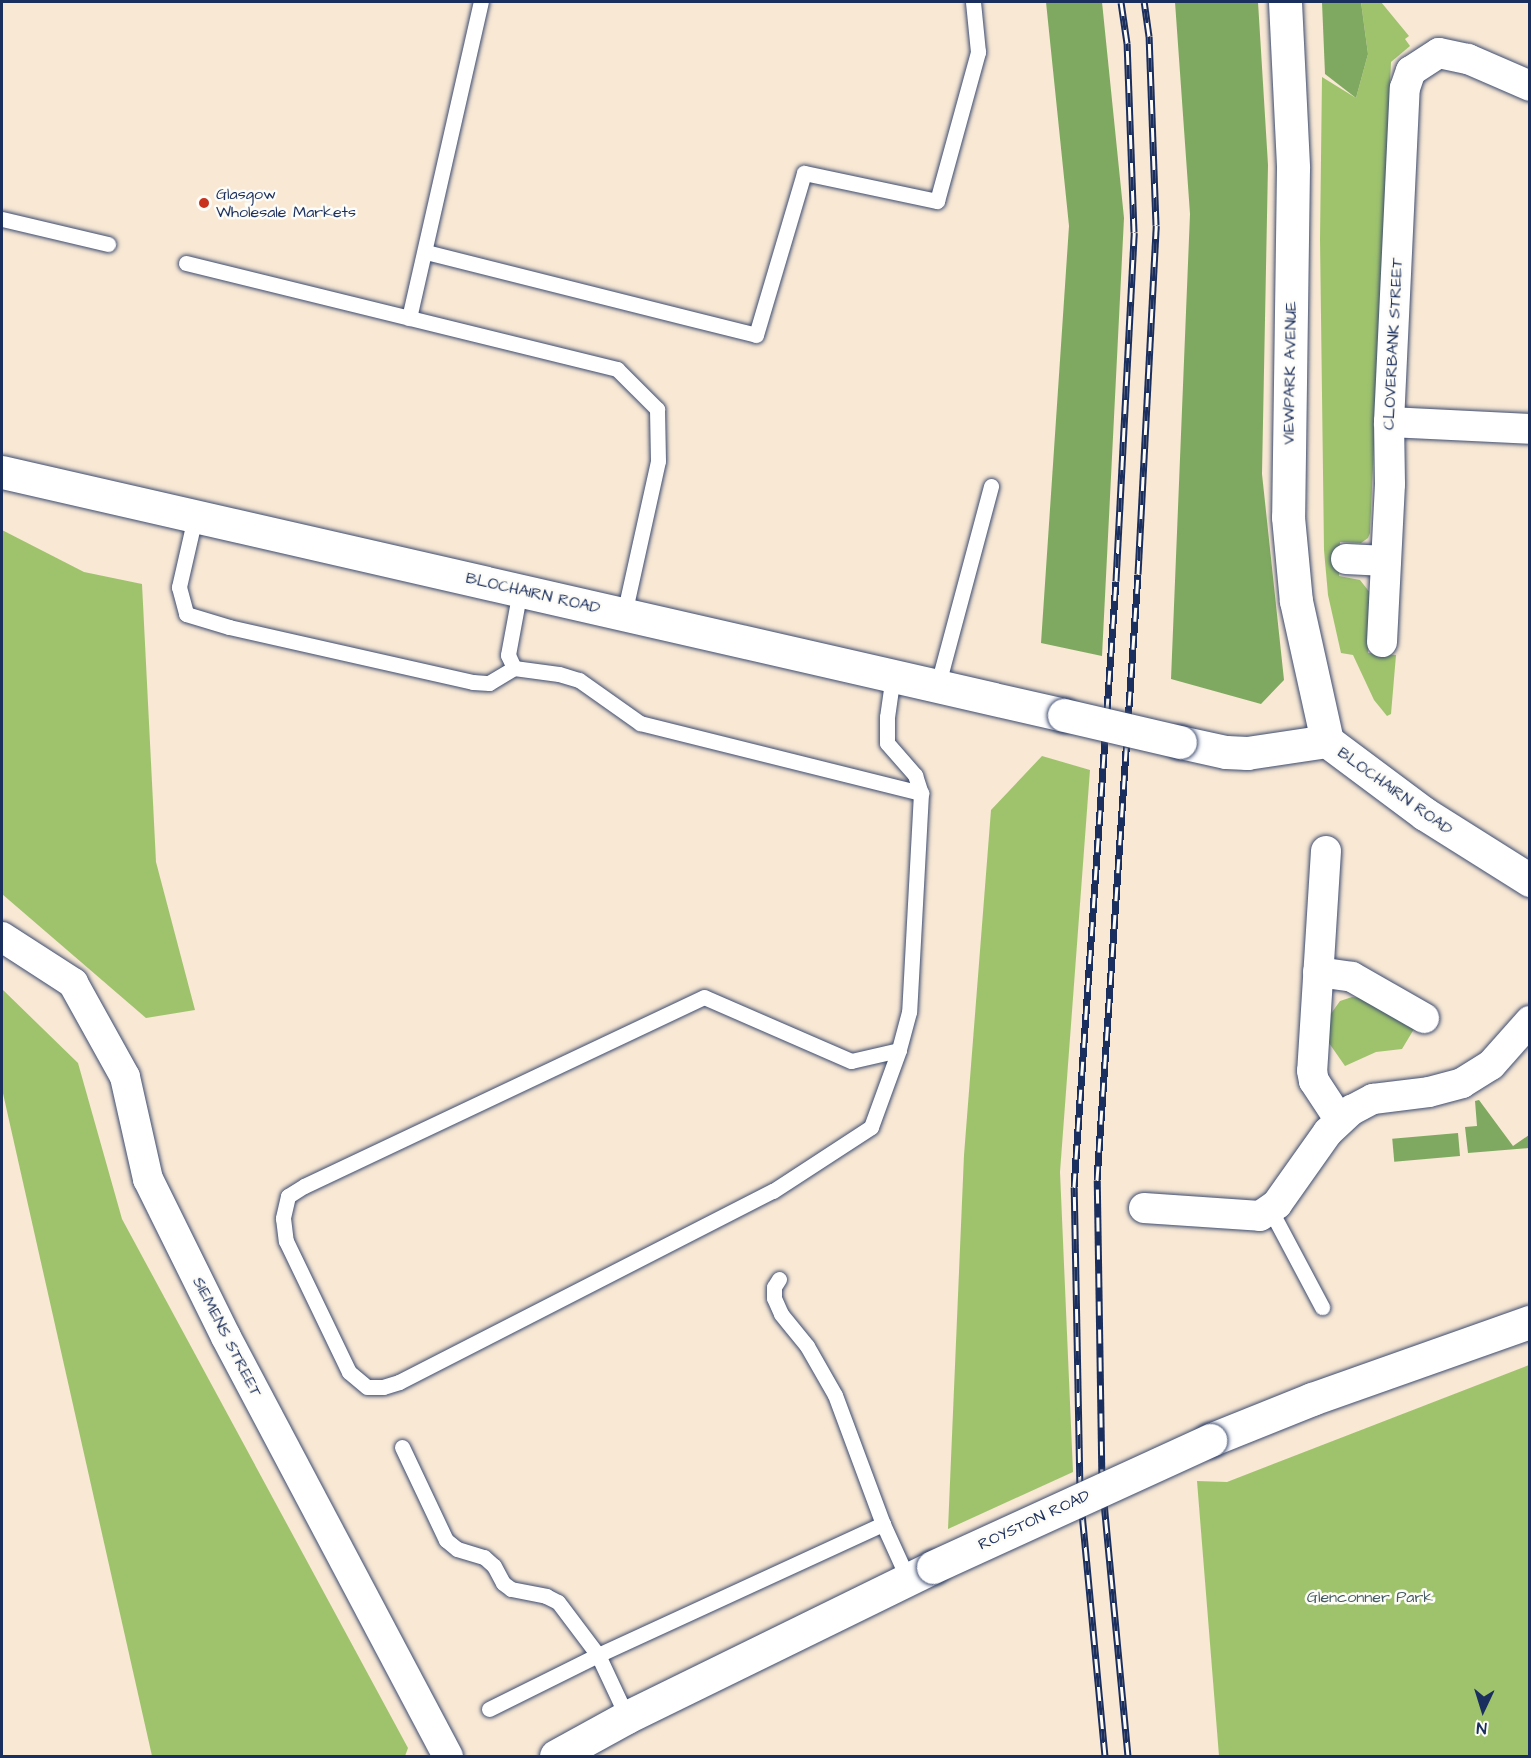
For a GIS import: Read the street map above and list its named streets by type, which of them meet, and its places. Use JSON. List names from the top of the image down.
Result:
{
  "streets": {
    "street": [
      "CLOVERBANK STREET",
      "VIEWPARK AVENUE",
      "BLOCHAIRN ROAD",
      "SIEMENS STREET",
      "ROYSTON ROAD"
    ]
  },
  "crossings": [
    ["VIEWPARK AVENUE", "BLOCHAIRN ROAD"]
  ],
  "parks": ["Glenconner Park"],
  "places": ["Glasgow Wholesale Markets"],
  "north": "bottom"
}
